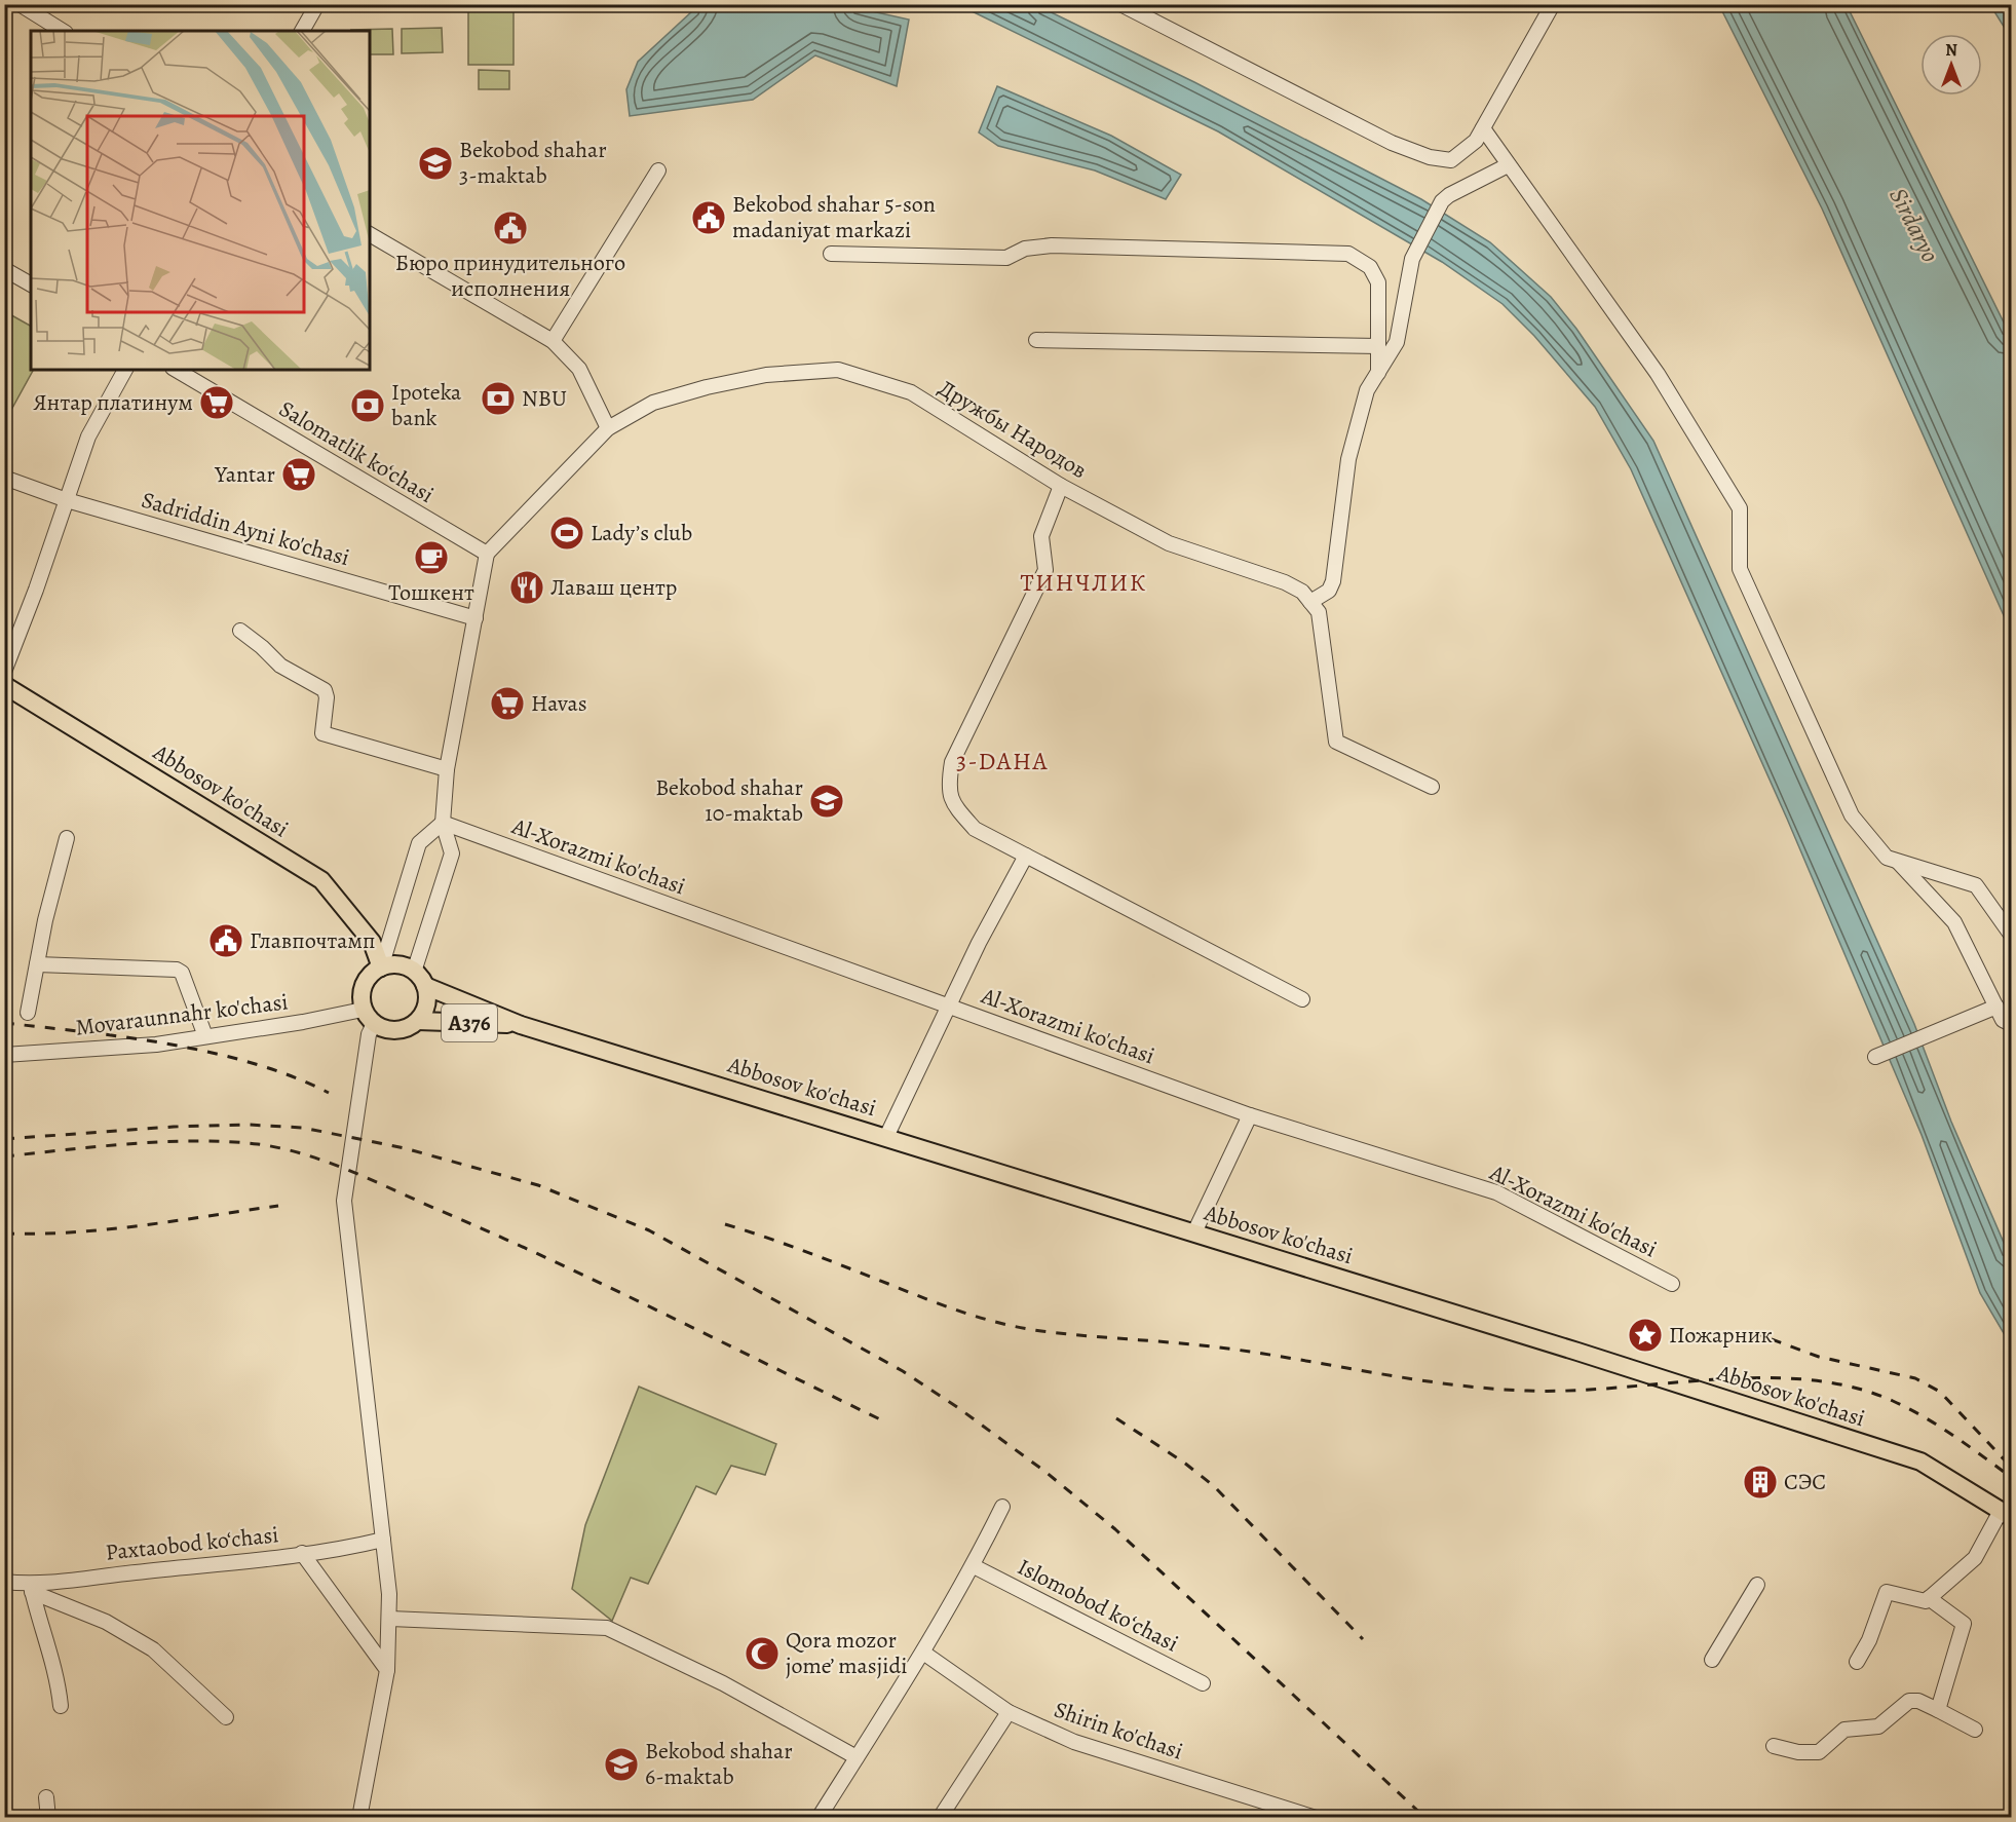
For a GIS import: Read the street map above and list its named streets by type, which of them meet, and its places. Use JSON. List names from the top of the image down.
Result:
{
  "streets": {
    "main road": ["Abbosov ko'chasi", "A376"],
    "street": [
      "Дружбы Народов",
      "Salomatlik ko‘chasi",
      "Sadriddin Ayni ko'chasi",
      "Al-Xorazmi ko'chasi",
      "Movaraunnahr ko'chasi",
      "Paxtaobod ko‘chasi",
      "Islomobod koʻchasi",
      "Shirin ko'chasi"
    ]
  },
  "crossings": [
    ["Дружбы Народов", "Salomatlik ko‘chasi"],
    ["Abbosov ko'chasi", "Movaraunnahr ko'chasi"]
  ],
  "districts": ["ТИНЧЛИК", "3-DAHA"],
  "water": ["Sirdaryo"],
  "places": {
    "school or university": ["Bekobod shahar 3-maktab", "Bekobod shahar 10-maktab", "Bekobod shahar 6-maktab"],
    "public building": ["Bekobod shahar 5-son madaniyat markazi", "Бюро принудительного исполнения", "Главпочтамп"],
    "bank": ["NBU", "Ipoteka bank"],
    "supermarket": ["Янтар платинум", "Yantar", "Havas"],
    "sports": ["Lady’s club"],
    "cafe": ["Тошкент"],
    "restaurant": ["Лаваш центр"],
    "place": ["Пожарник"],
    "building": ["СЭС"],
    "mosque": ["Qora mozor jome’ masjidi"]
  },
  "north": "top"
}
